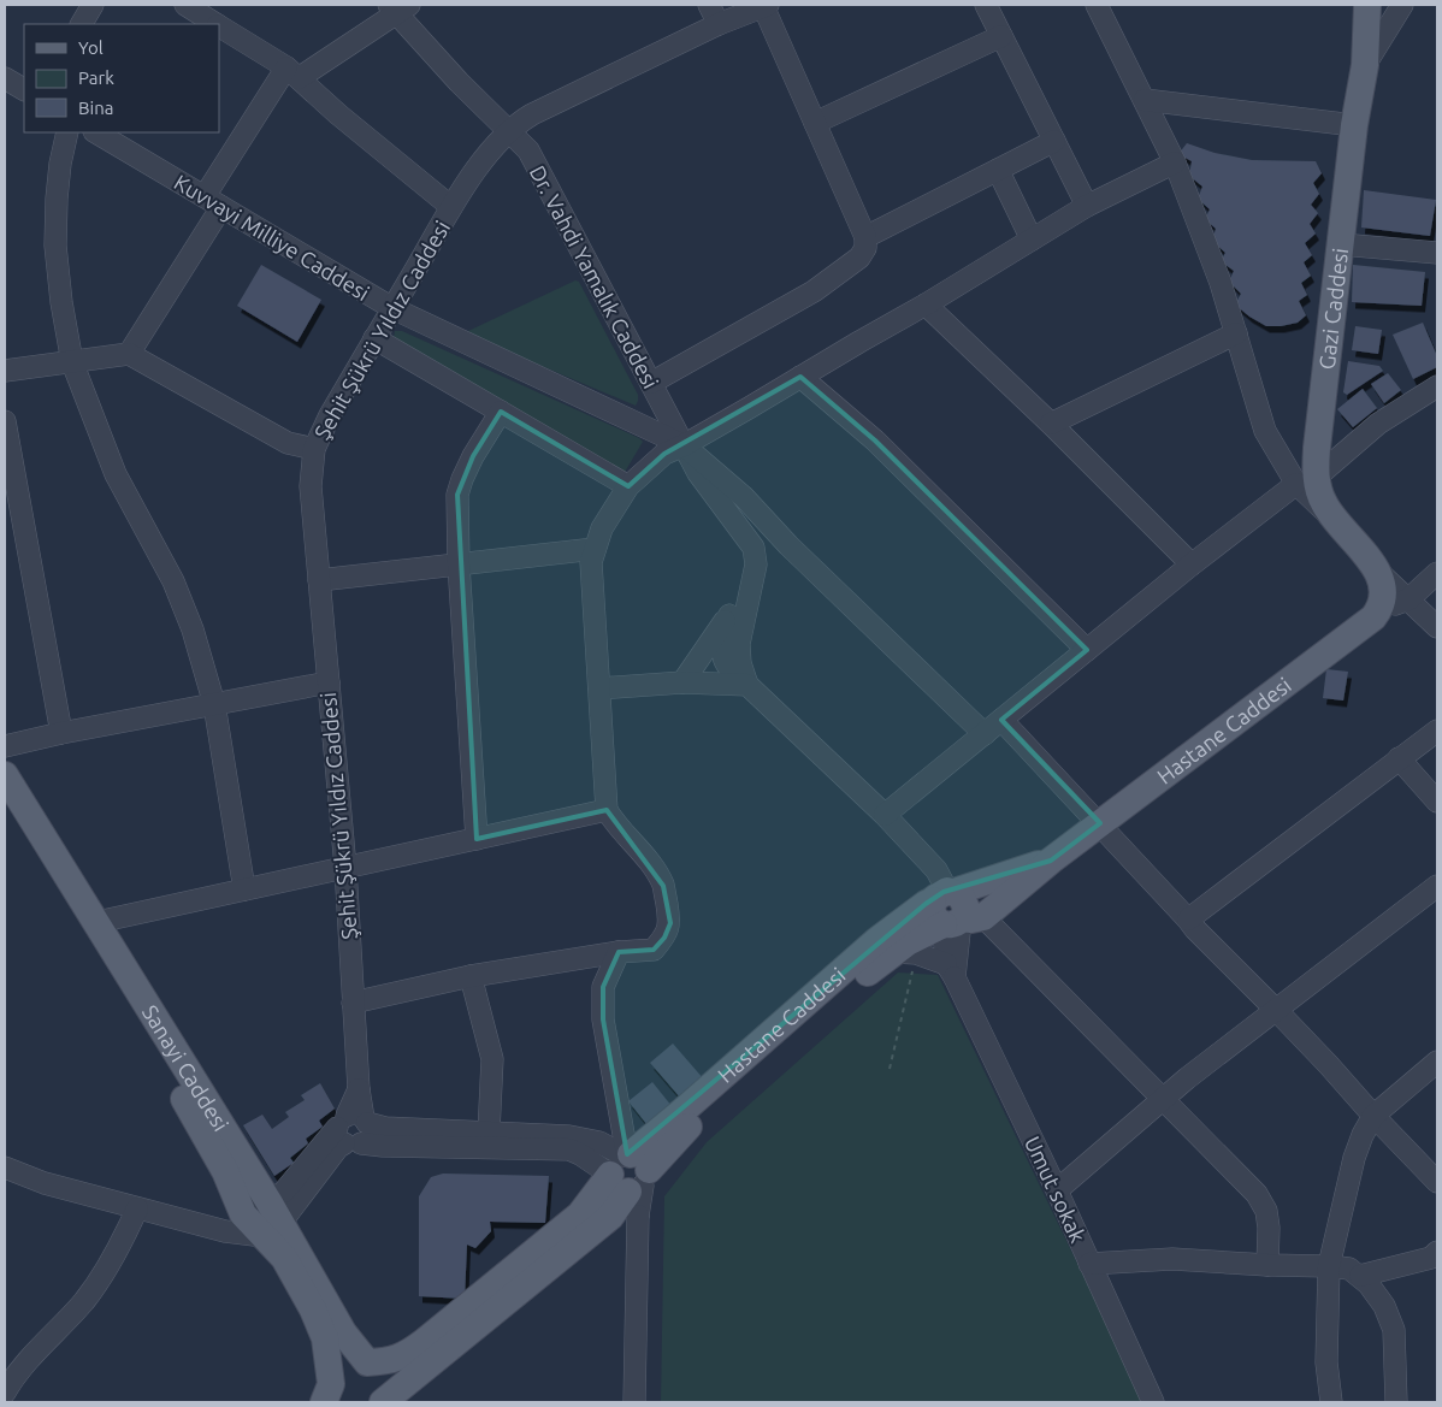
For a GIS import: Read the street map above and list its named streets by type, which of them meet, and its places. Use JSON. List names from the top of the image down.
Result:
{
  "streets": {
    "main road": ["Gazi Caddesi", "Hastane Caddesi", "Sanayi Caddesi"],
    "street": [
      "Kuvvayi Milliye Caddesi",
      "Dr. Vahdi Yamalık Caddesi",
      "Şehit Şükrü Yıldız Caddesi",
      "Umut sokak"
    ]
  },
  "crossings": [
    ["Kuvvayi Milliye Caddesi", "Dr. Vahdi Yamalık Caddesi"],
    ["Kuvvayi Milliye Caddesi", "Şehit Şükrü Yıldız Caddesi"],
    ["Dr. Vahdi Yamalık Caddesi", "Şehit Şükrü Yıldız Caddesi"],
    ["Dr. Vahdi Yamalık Caddesi", "Hastane Caddesi"],
    ["Gazi Caddesi", "Hastane Caddesi"],
    ["Hastane Caddesi", "Sanayi Caddesi"]
  ],
  "legend": ["Yol", "Park", "Bina"]
}
